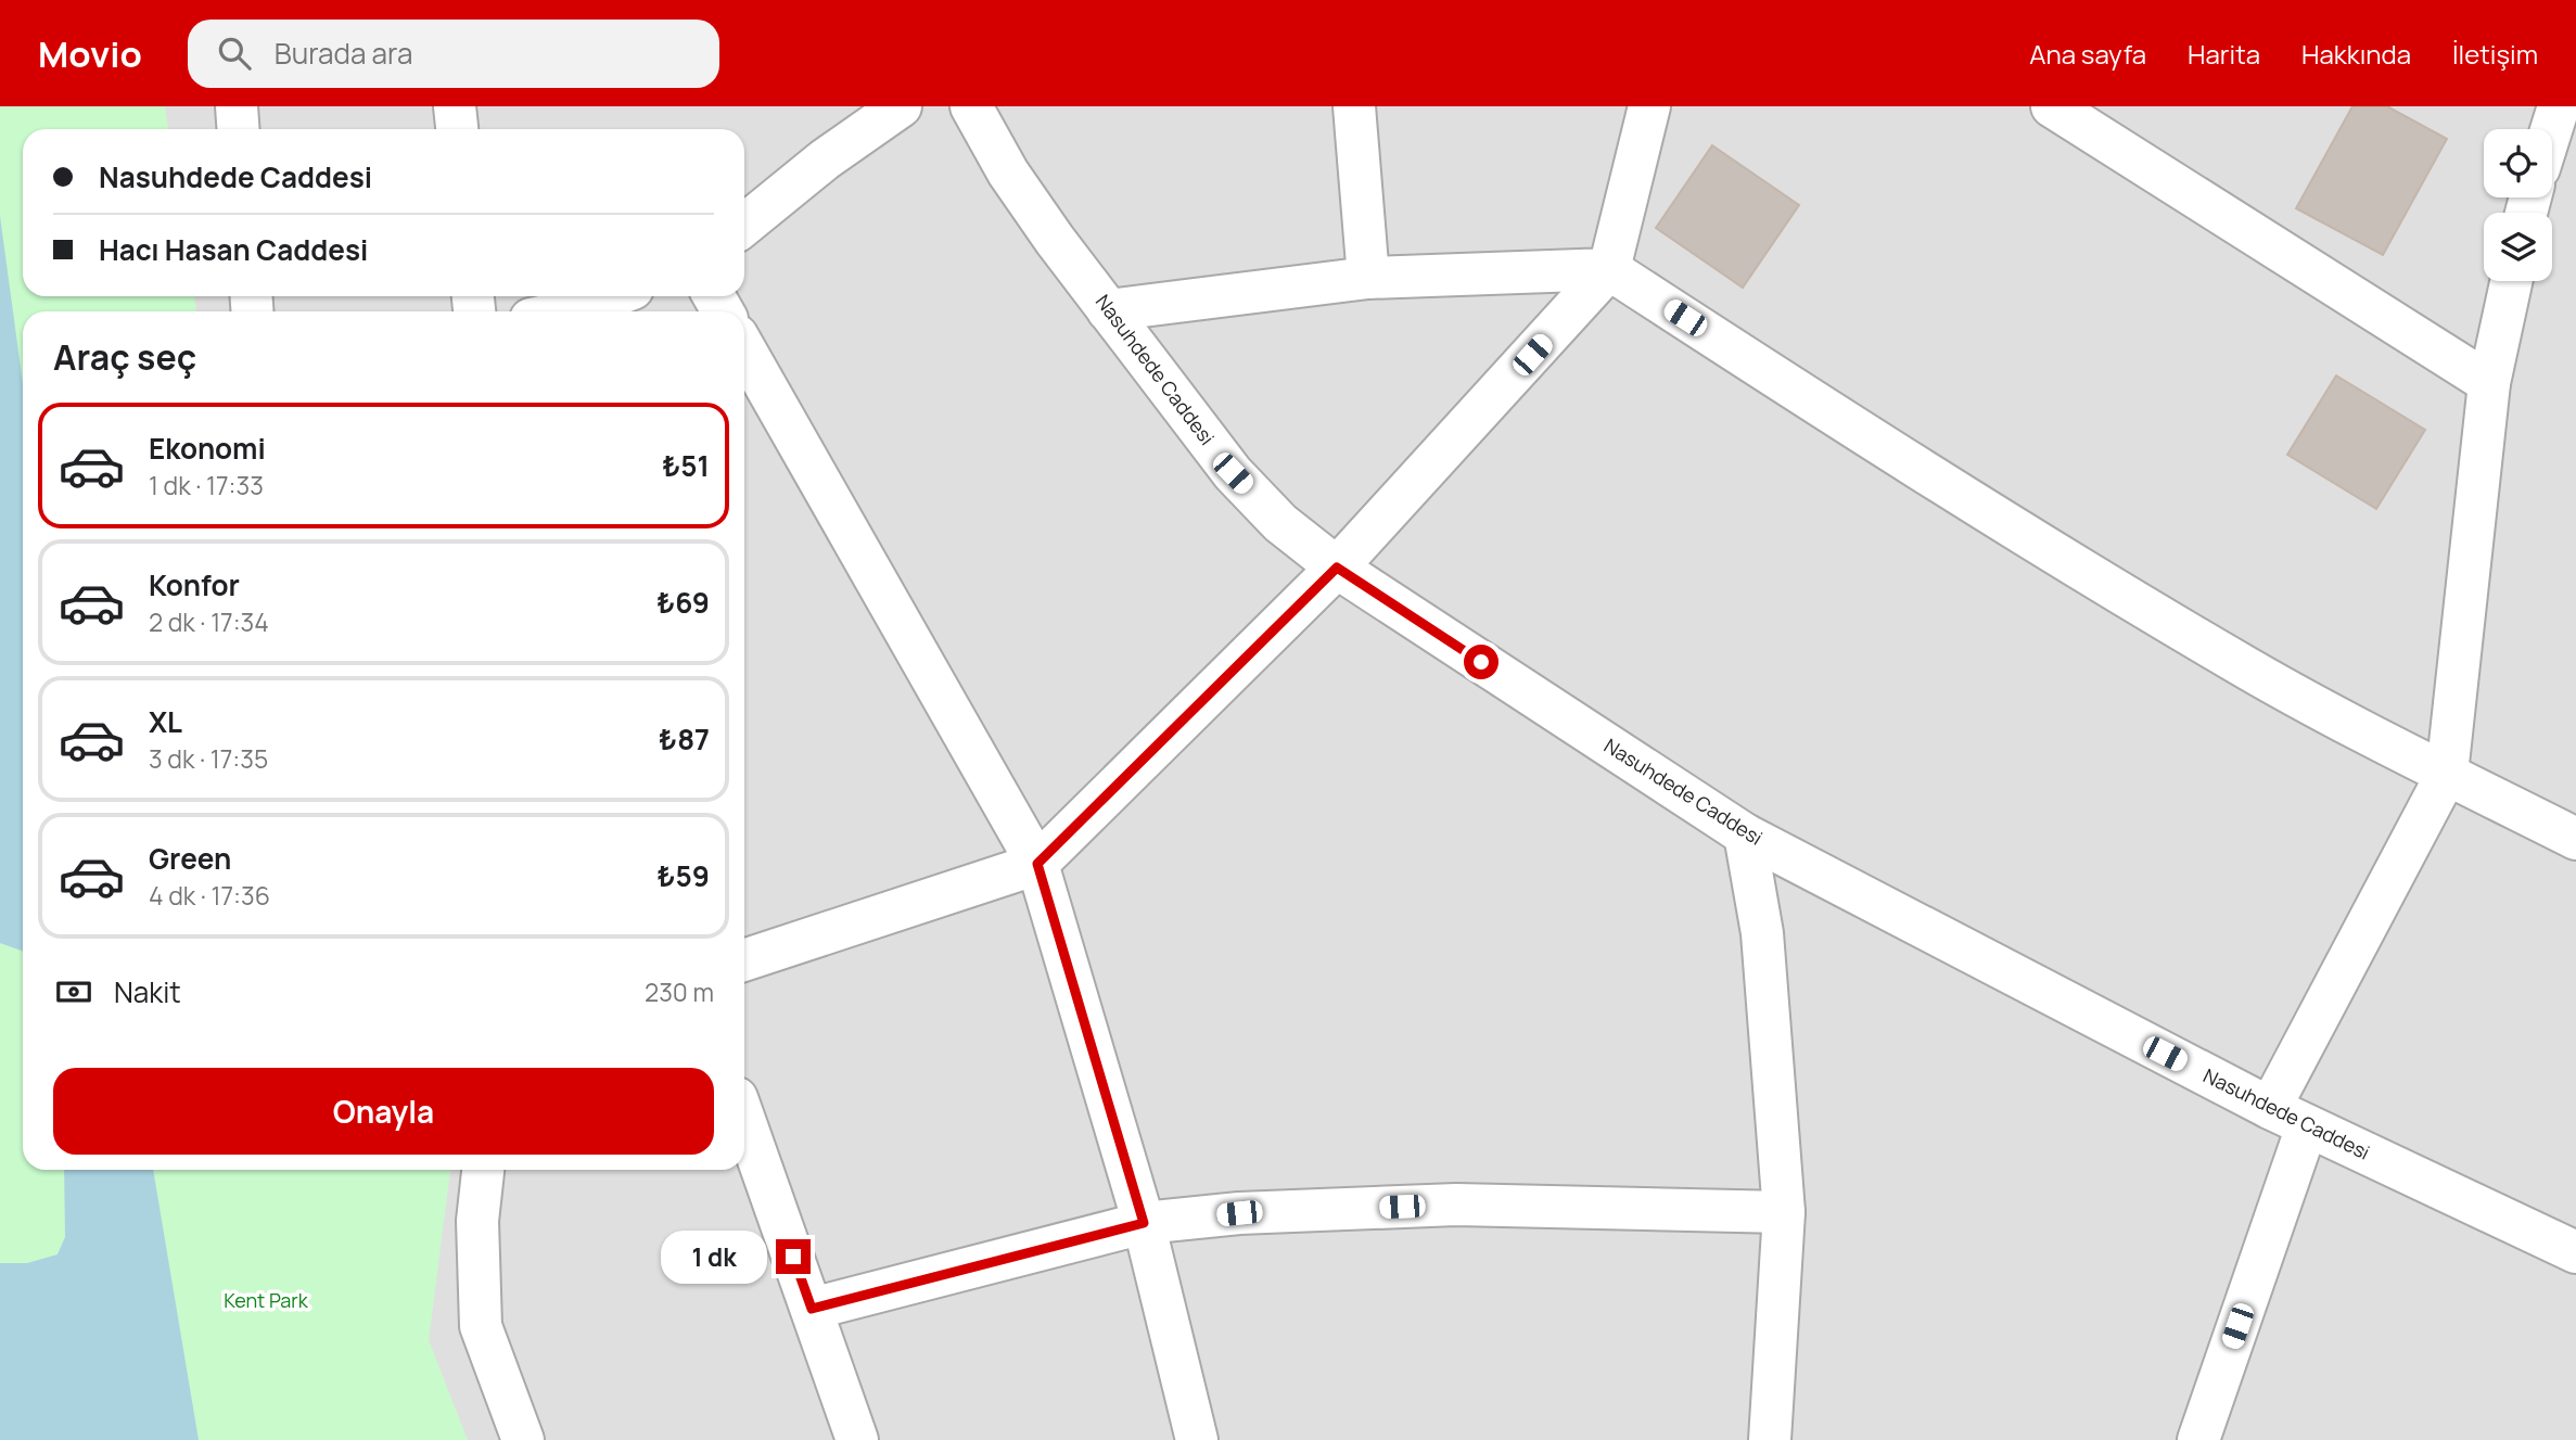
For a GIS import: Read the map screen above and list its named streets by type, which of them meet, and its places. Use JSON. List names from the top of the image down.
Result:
{
  "streets": {
    "street": ["Nasuhdede Caddesi"]
  },
  "parks": ["Kent Park"],
  "page": {
    "header": "Movio",
    "search": "Burada ara",
    "nav": [
      "Ana sayfa",
      "Harita",
      "Hakkında",
      "İletişim"
    ],
    "banner": ["Nasuhdede Caddesi", "Hacı Hasan Caddesi"],
    "heading": "Araç seç",
    "list": [
      {
        "name": "Ekonomi",
        "note": "1 dk · 17:33",
        "value": "₺51"
      },
      {
        "name": "Konfor",
        "note": "2 dk · 17:34",
        "value": "₺69"
      },
      {
        "name": "XL",
        "note": "3 dk · 17:35",
        "value": "₺87"
      },
      {
        "name": "Green",
        "note": "4 dk · 17:36",
        "value": "₺59"
      }
    ],
    "pay": ["Nakit", "230 m"],
    "buttons": "Onayla",
    "bubble": "1 dk"
  }
}
